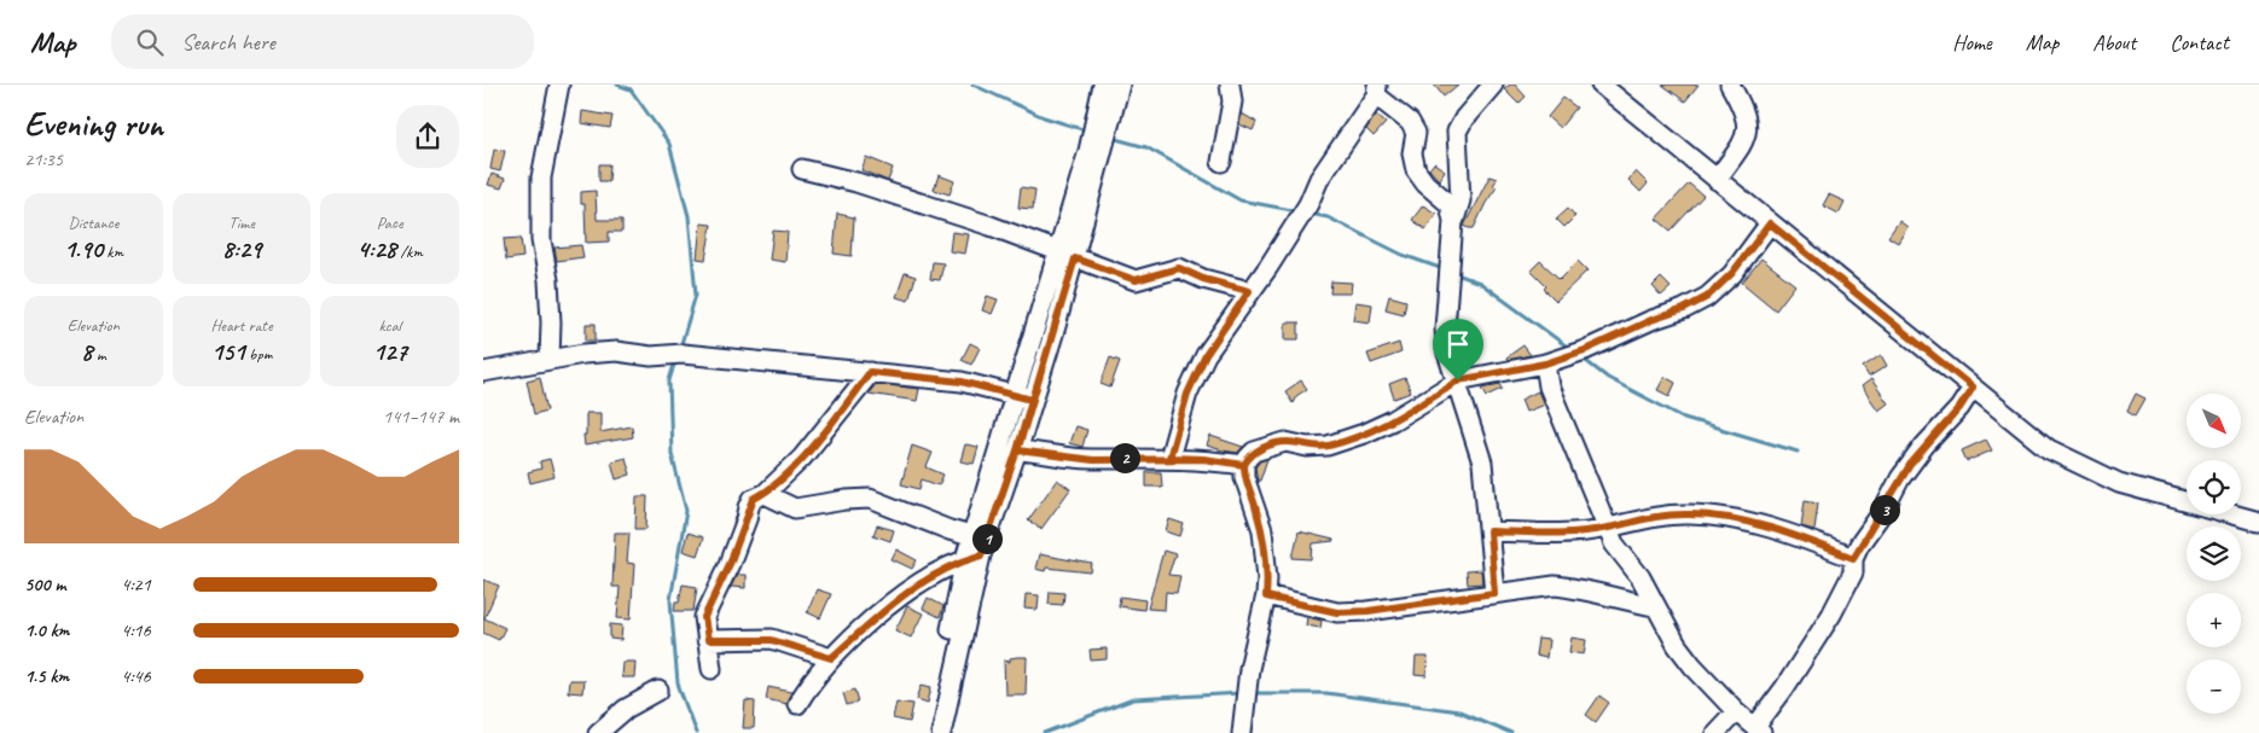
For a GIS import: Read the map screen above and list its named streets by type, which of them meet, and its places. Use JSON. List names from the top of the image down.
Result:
{
  "north": "bottom right",
  "page": {
    "header": "Map",
    "search": "Search here",
    "nav": [
      "Home",
      "Map",
      "About",
      "Contact"
    ],
    "heading": ["Evening run", "21:35"],
    "stats": [
      ["Distance", "1.90 km"],
      ["Time", "8:29"],
      ["Pace", "4:28 /km"],
      ["Elevation", "8 m"],
      ["Heart rate", "151 bpm"],
      ["kcal", "127"]
    ],
    "chart": ["Elevation", "141–147 m"],
    "map_buttons": ["+", "−"],
    "pins": ["2", "3", "1"],
    "list": [
      {
        "name": "500 m",
        "note": "4:21"
      },
      {
        "name": "1.0 km",
        "note": "4:16"
      },
      {
        "name": "1.5 km",
        "note": "4:46"
      }
    ]
  }
}
